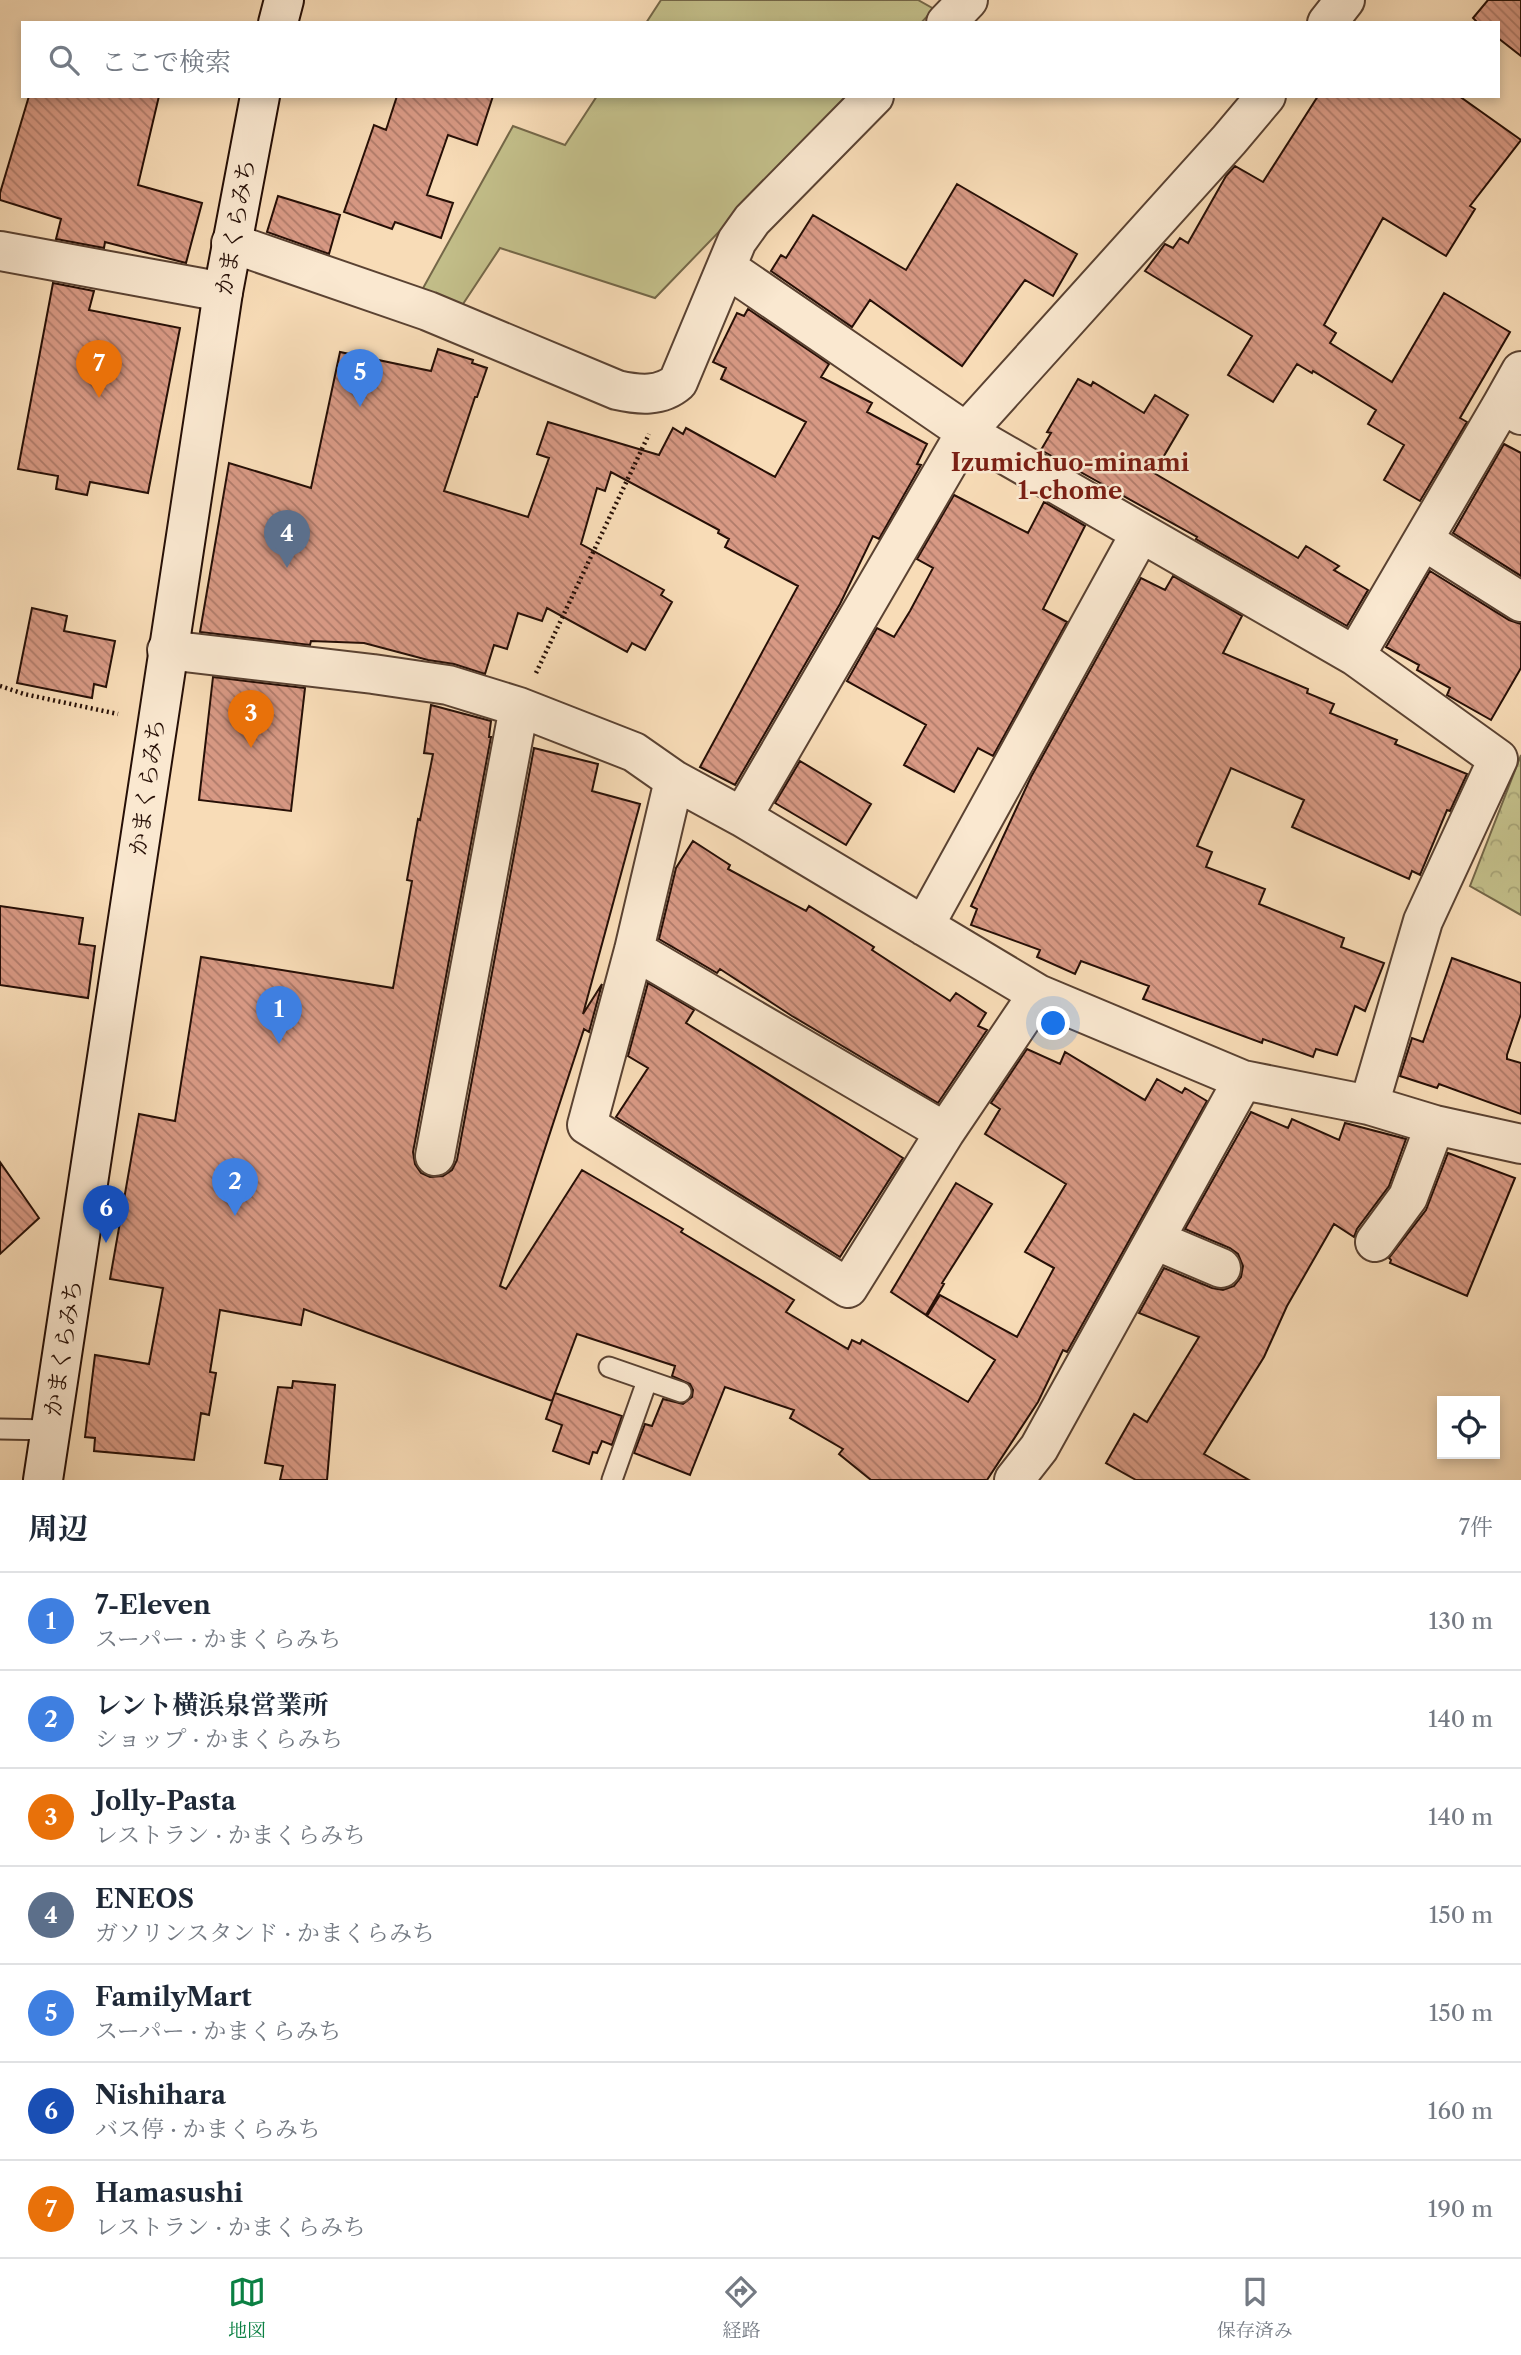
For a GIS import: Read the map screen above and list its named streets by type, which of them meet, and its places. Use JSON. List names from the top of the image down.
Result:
{
  "streets": {
    "street": ["かまくらみち"]
  },
  "districts": ["Izumichuo-minami 1-chome"],
  "page": {
    "search": "ここで検索",
    "pins": [
      "7",
      "5",
      "4",
      "3",
      "1",
      "2",
      "6"
    ],
    "heading": ["周辺", "7件"],
    "list": [
      {
        "mark": "1",
        "name": "7-Eleven",
        "note": "スーパー · かまくらみち",
        "value": "130 m"
      },
      {
        "mark": "2",
        "name": "レント横浜泉営業所",
        "note": "ショップ · かまくらみち",
        "value": "140 m"
      },
      {
        "mark": "3",
        "name": "Jolly-Pasta",
        "note": "レストラン · かまくらみち",
        "value": "140 m"
      },
      {
        "mark": "4",
        "name": "ENEOS",
        "note": "ガソリンスタンド · かまくらみち",
        "value": "150 m"
      },
      {
        "mark": "5",
        "name": "FamilyMart",
        "note": "スーパー · かまくらみち",
        "value": "150 m"
      },
      {
        "mark": "6",
        "name": "Nishihara",
        "note": "バス停 · かまくらみち",
        "value": "160 m"
      },
      {
        "mark": "7",
        "name": "Hamasushi",
        "note": "レストラン · かまくらみち",
        "value": "190 m"
      }
    ],
    "nav": ["地図", "経路", "保存済み"]
  }
}
